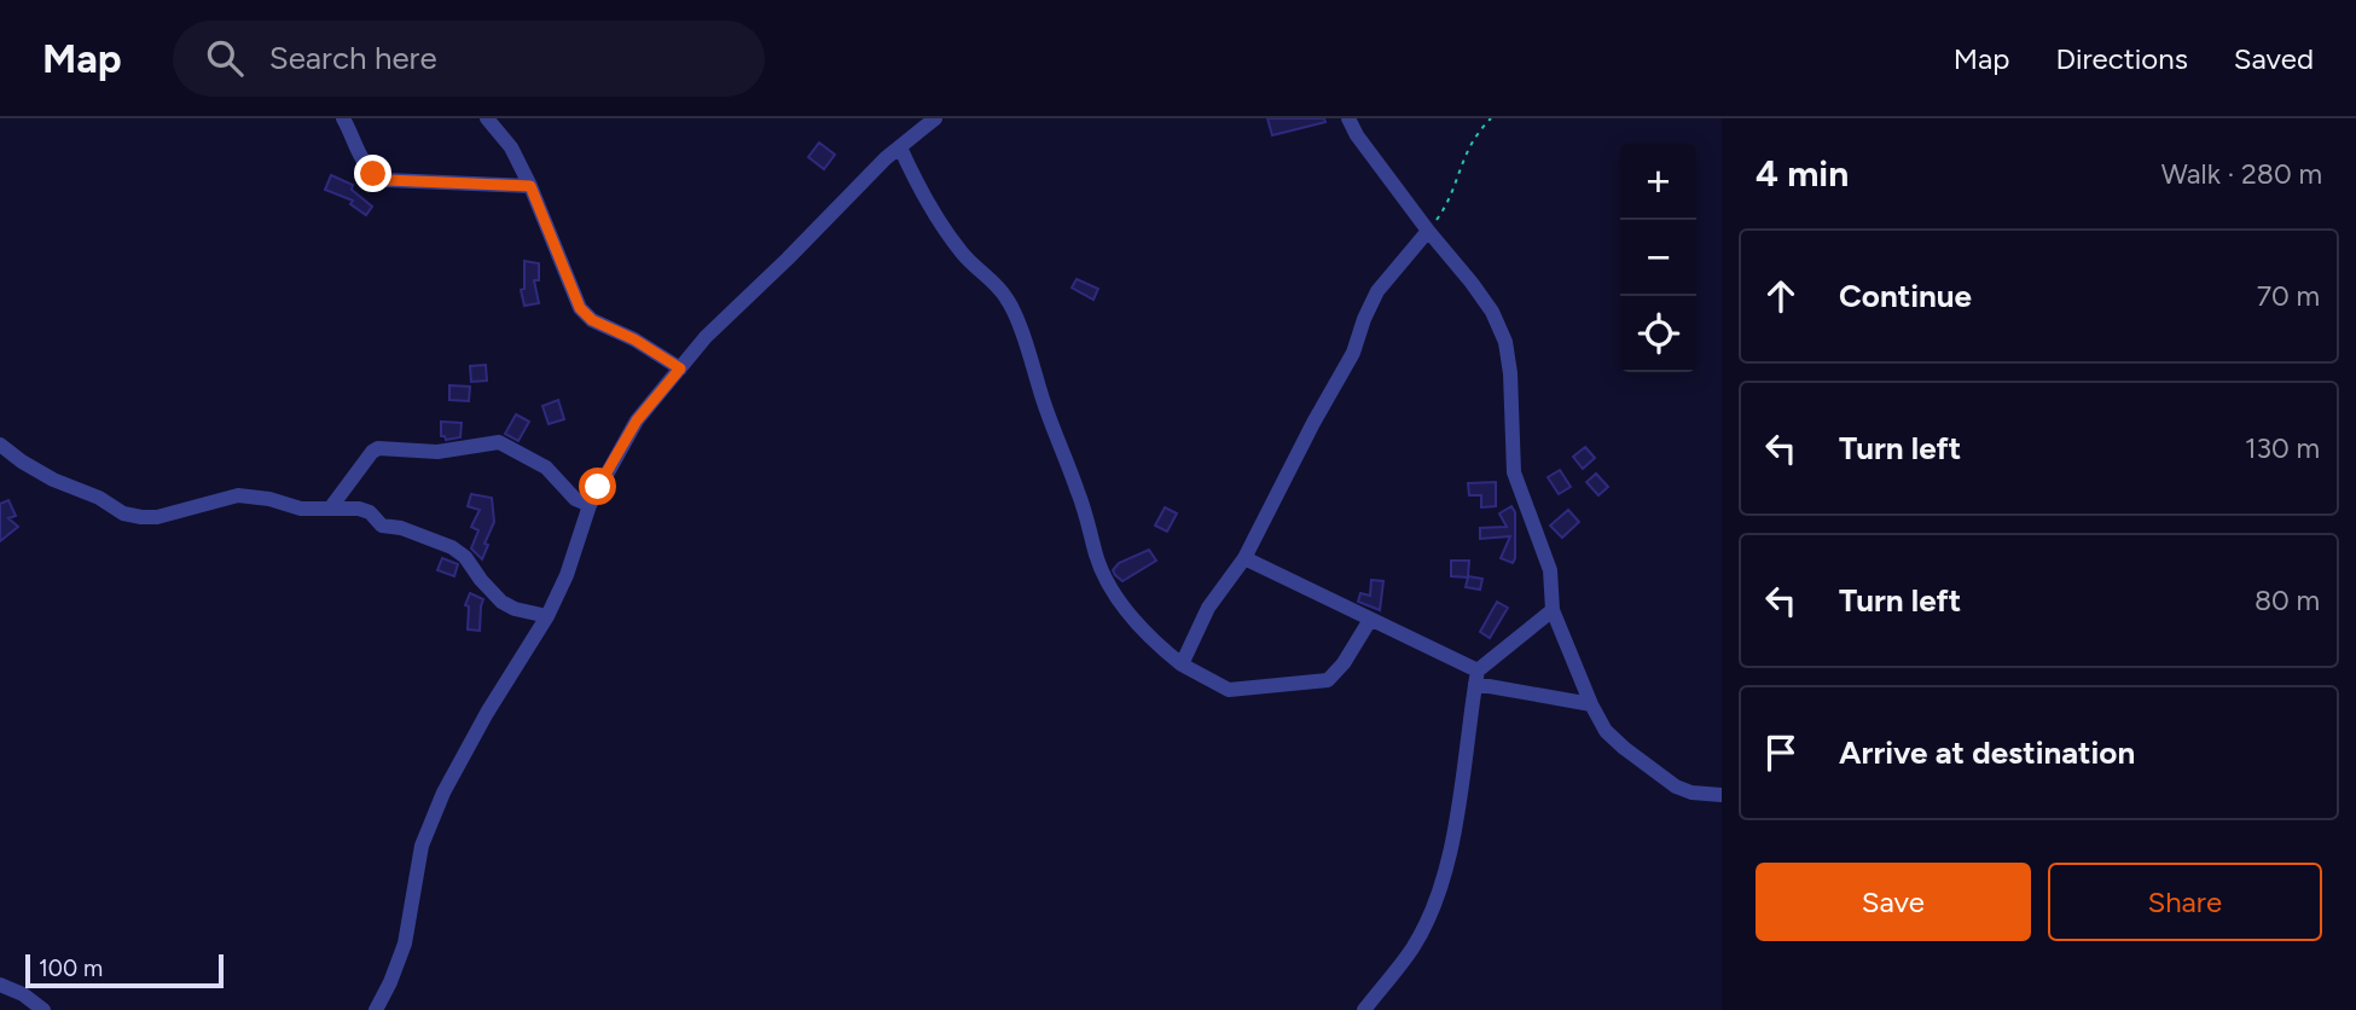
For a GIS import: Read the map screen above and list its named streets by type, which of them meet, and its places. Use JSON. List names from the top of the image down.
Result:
{
  "scale_bar": "100 m",
  "page": {
    "header": "Map",
    "search": "Search here",
    "nav": ["Map", "Directions", "Saved"],
    "heading": ["4 min", "Walk · 280 m"],
    "map_buttons": ["+", "−"],
    "list": [
      ["Continue", "70 m"],
      ["Turn left", "130 m"],
      ["Turn left", "80 m"],
      "Arrive at destination"
    ],
    "buttons": ["Save", "Share"],
    "scale": "100 m"
  }
}
